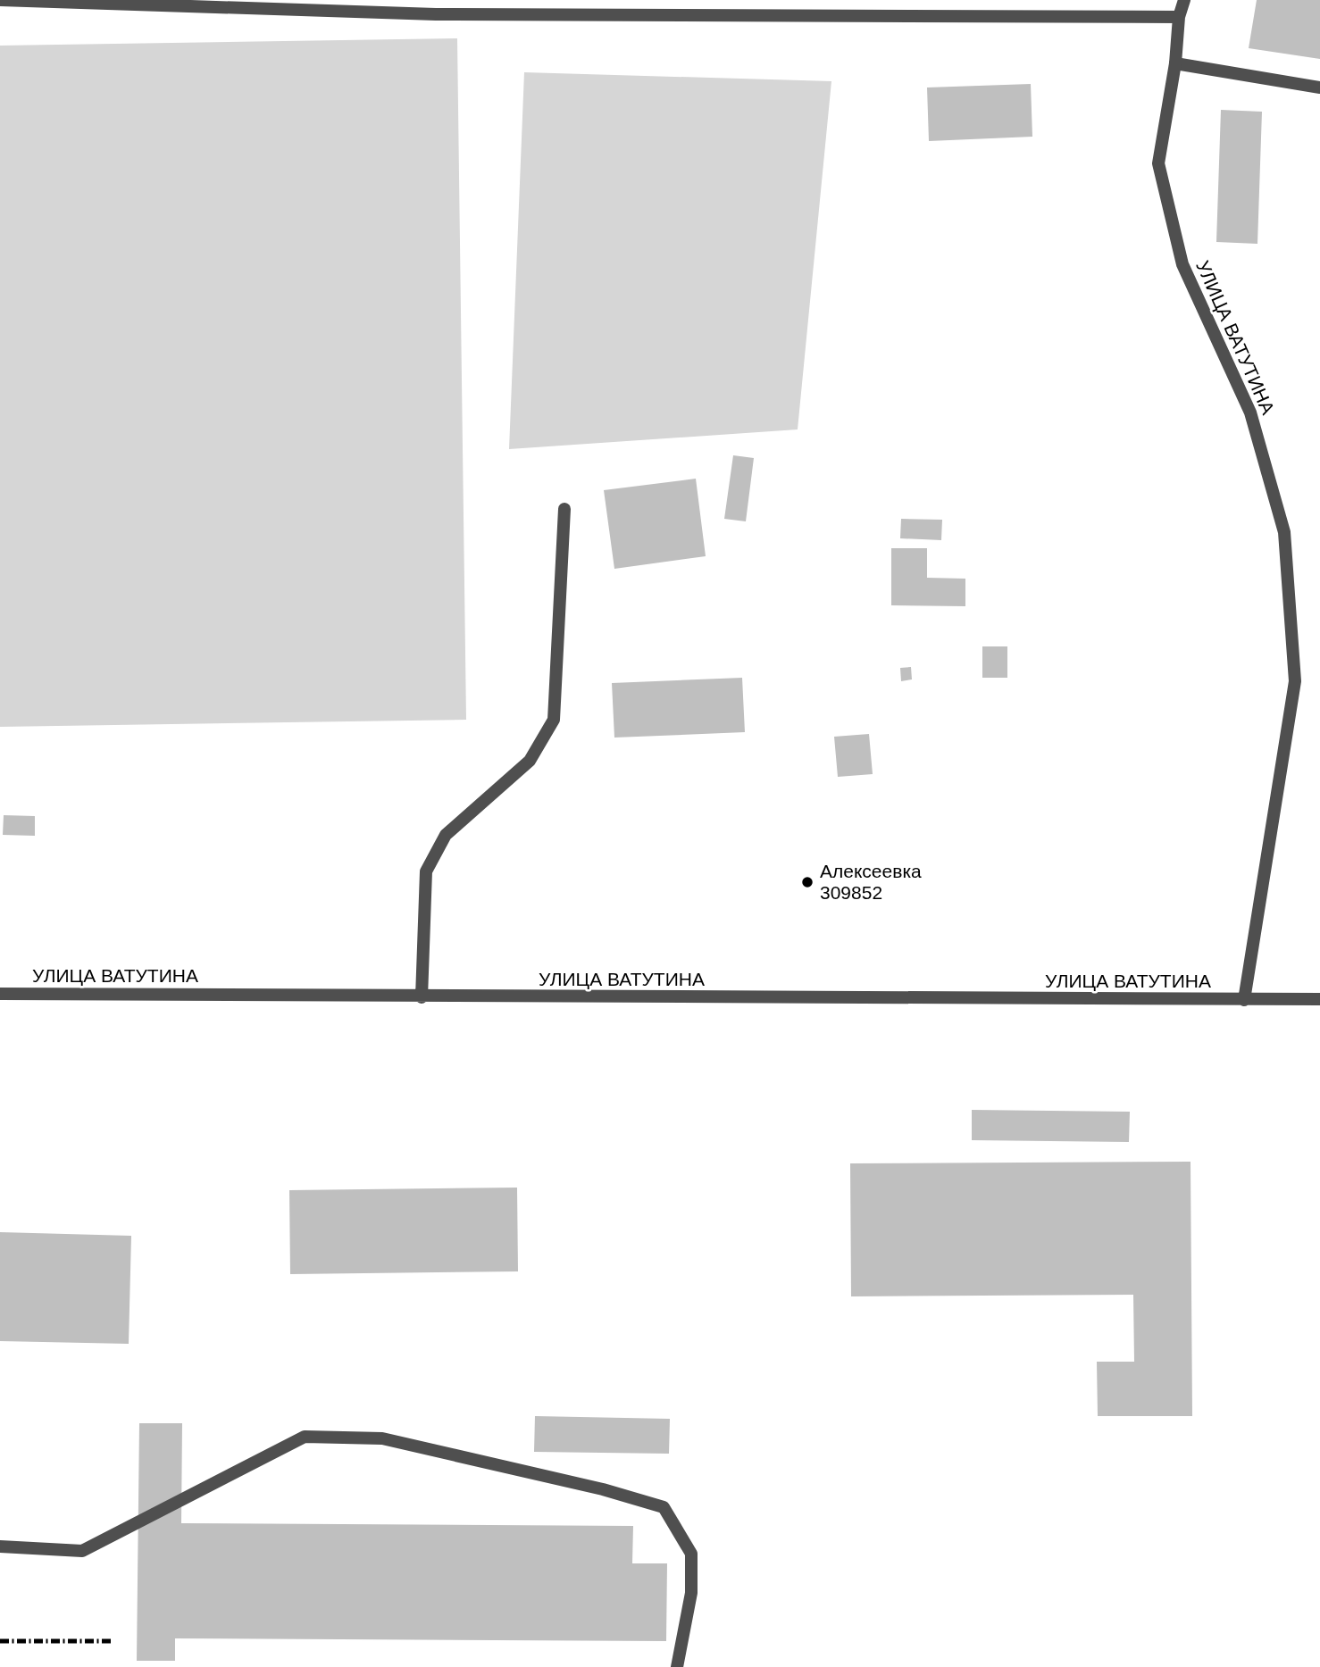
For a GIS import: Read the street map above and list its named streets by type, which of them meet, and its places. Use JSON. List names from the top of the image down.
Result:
{
  "streets": {
    "street": ["УЛИЦА ВАТУТИНА"]
  },
  "places": ["Алексеевка 309852"]
}
